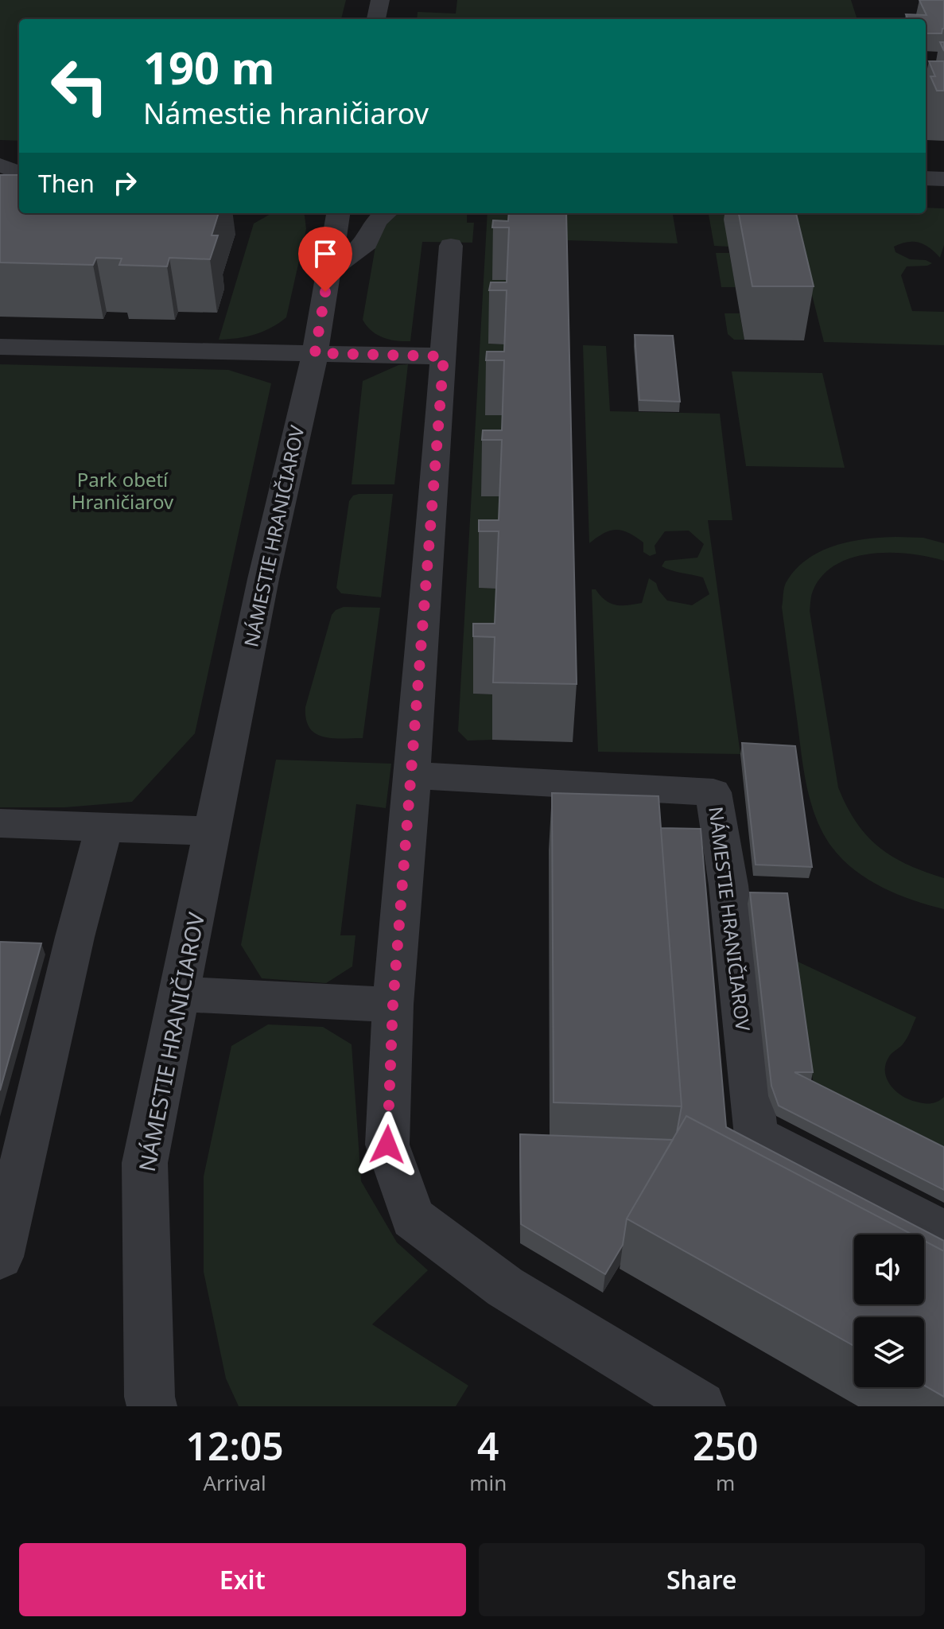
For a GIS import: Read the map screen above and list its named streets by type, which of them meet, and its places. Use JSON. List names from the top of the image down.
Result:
{
  "streets": {
    "street": ["NÁMESTIE HRANIČIAROV"]
  },
  "parks": ["Park obetí Hraničiarov"],
  "page": {
    "turn": ["190 m", "Námestie hraničiarov"],
    "then": "Then",
    "eta": [
      "12:05",
      "Arrival",
      "4",
      "min",
      "250",
      "m"
    ],
    "buttons": ["Exit", "Share"]
  }
}
